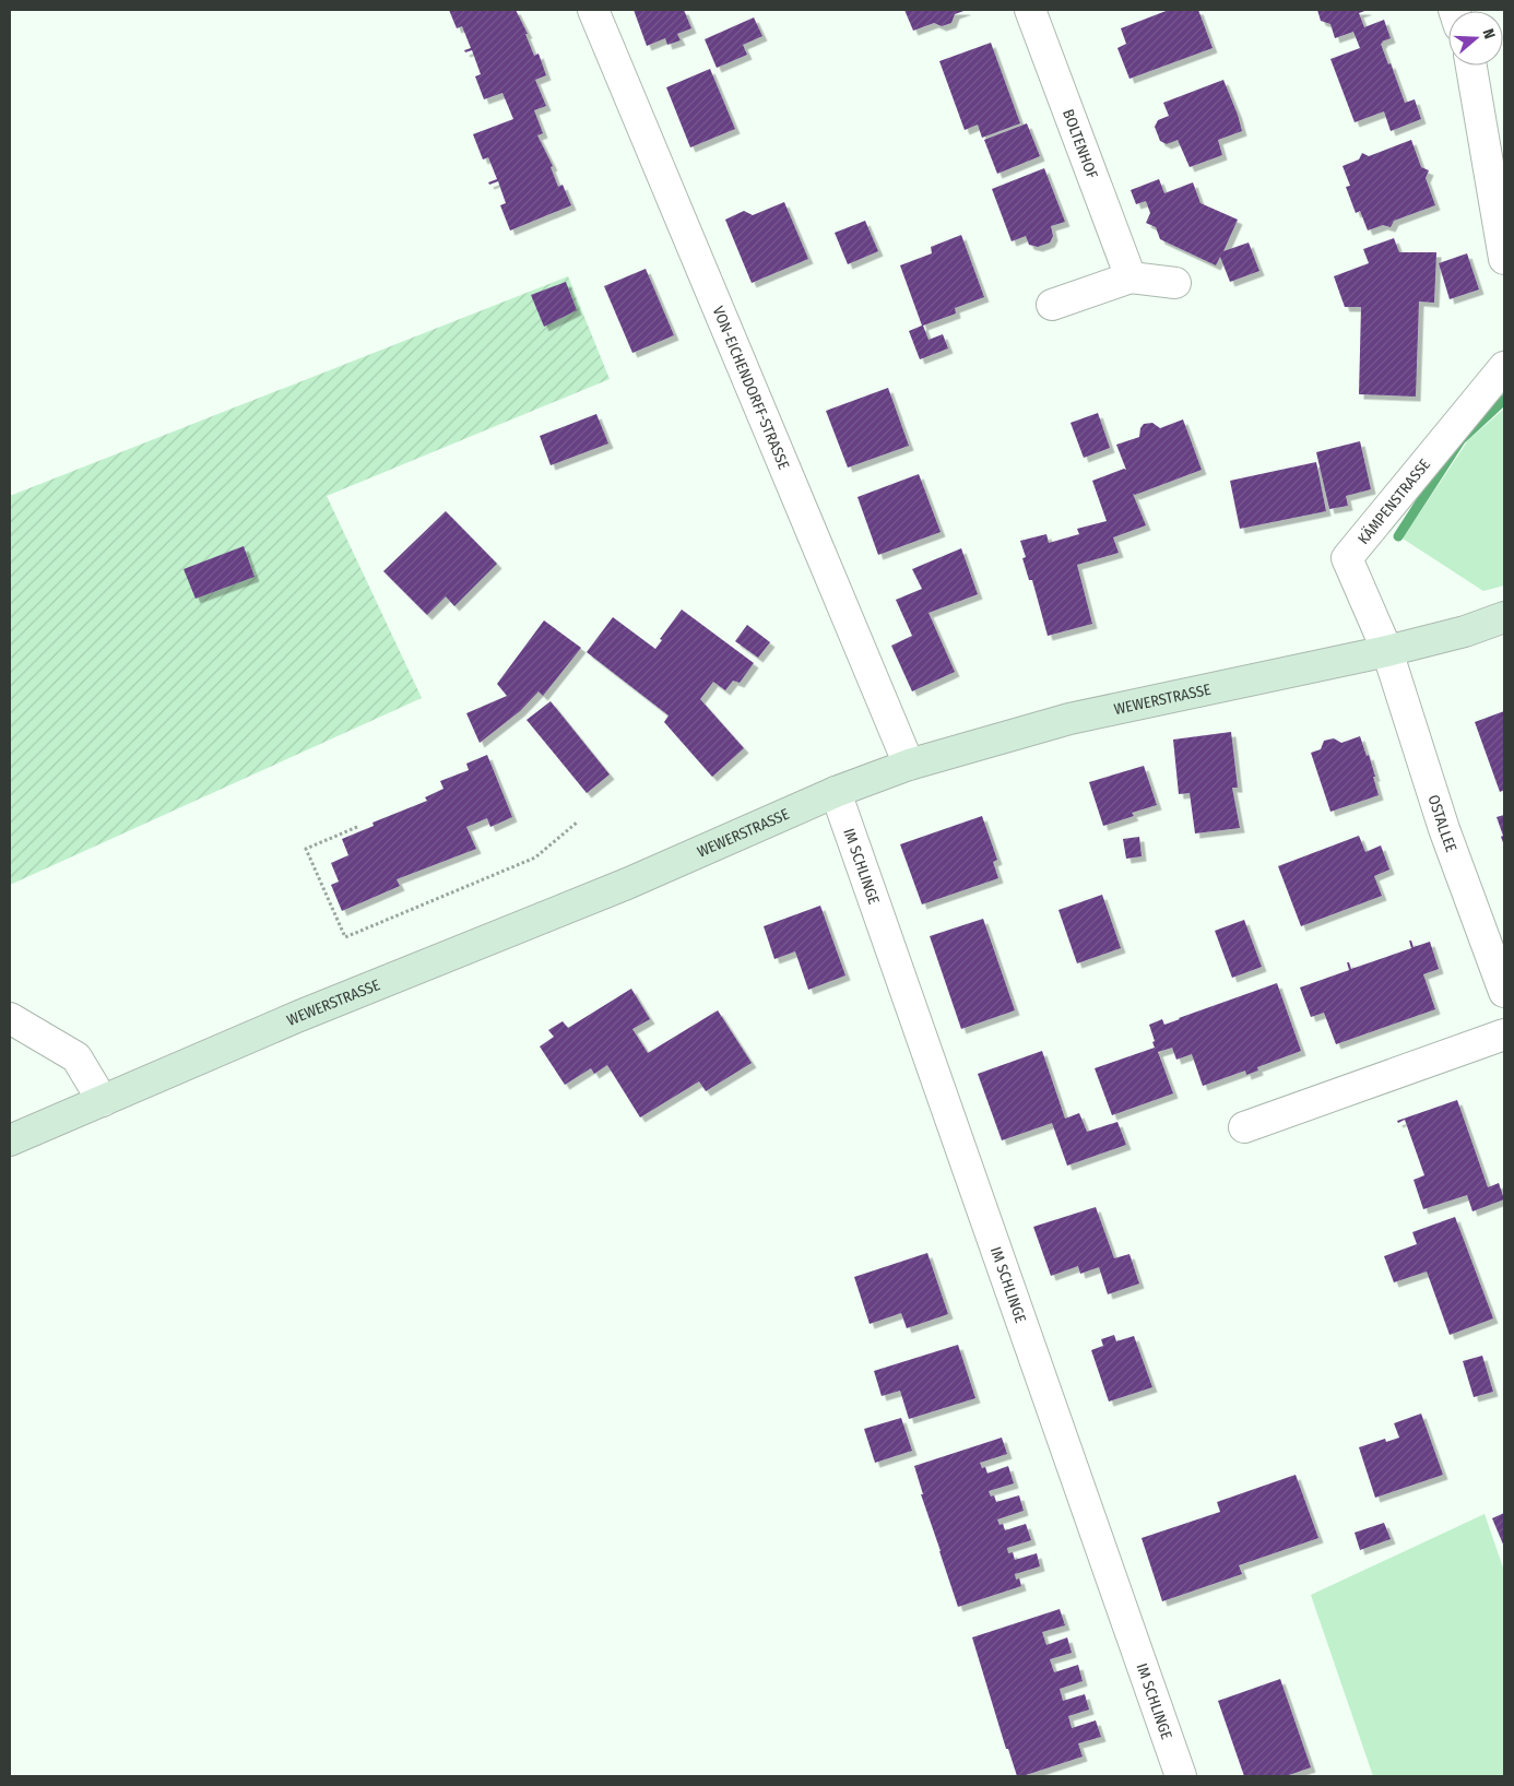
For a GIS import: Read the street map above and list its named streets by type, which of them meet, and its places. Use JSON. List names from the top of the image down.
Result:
{
  "streets": {
    "main road": ["WEWERSTRASSE"],
    "street": [
      "BOLTENHOF",
      "VON-EICHENDORFF-STRASSE",
      "KÄMPENSTRASSE",
      "OSTALLEE",
      "IM SCHLINGE"
    ]
  },
  "crossings": [
    ["VON-EICHENDORFF-STRASSE", "WEWERSTRASSE"],
    ["KÄMPENSTRASSE", "WEWERSTRASSE"],
    ["KÄMPENSTRASSE", "OSTALLEE"],
    ["WEWERSTRASSE", "OSTALLEE"],
    ["WEWERSTRASSE", "IM SCHLINGE"]
  ],
  "north": "right"
}
